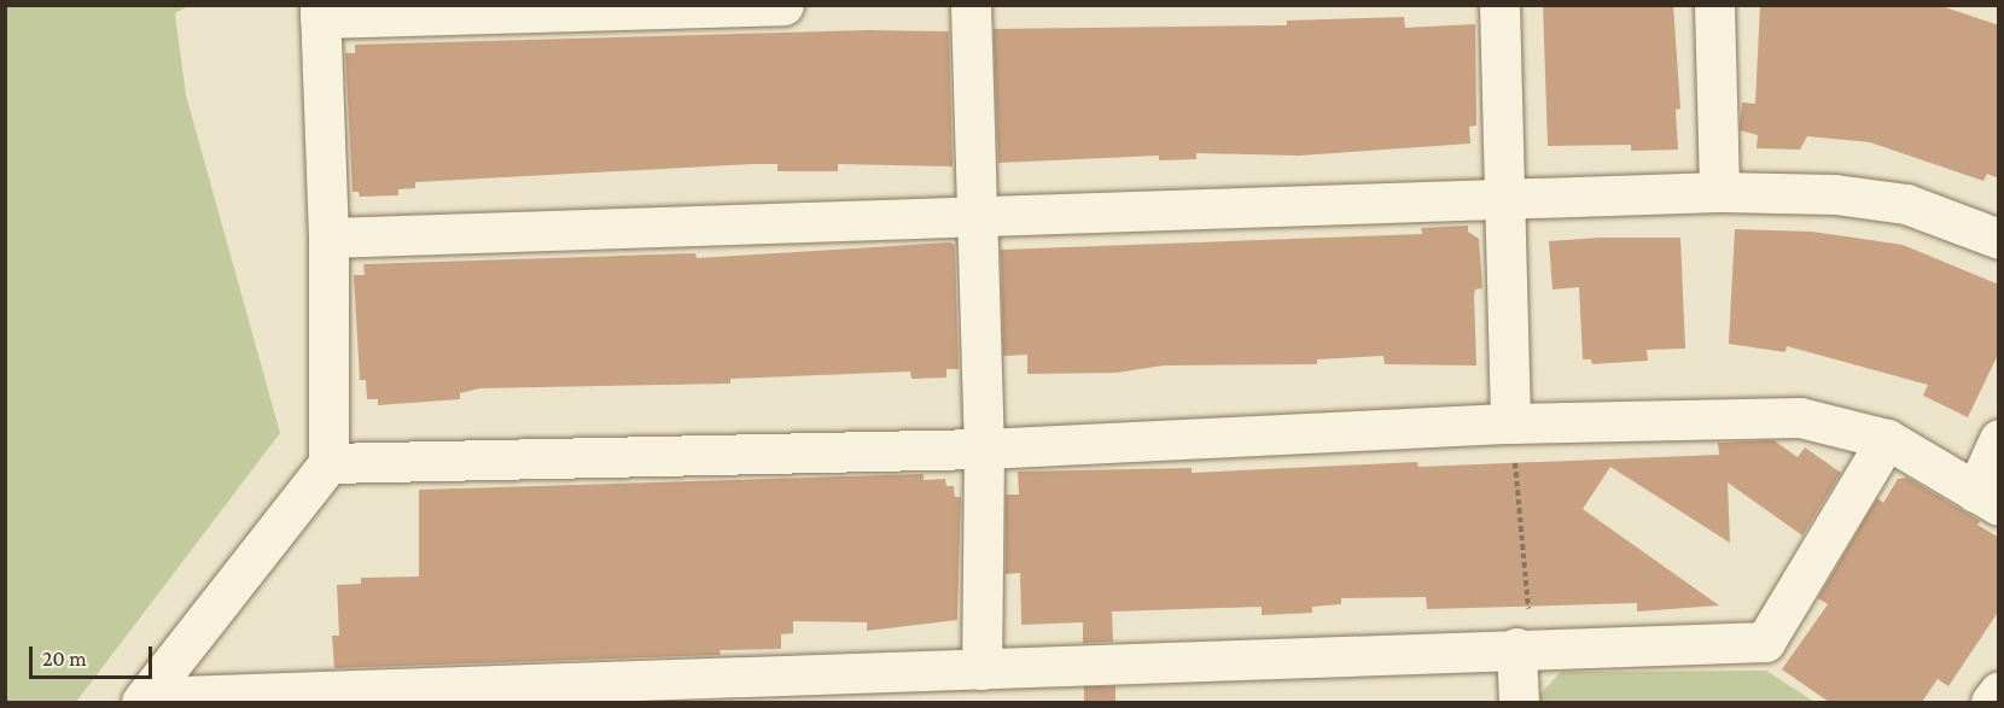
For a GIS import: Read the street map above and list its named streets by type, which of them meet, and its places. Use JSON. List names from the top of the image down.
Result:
{
  "scale_bar": "20 m"
}
